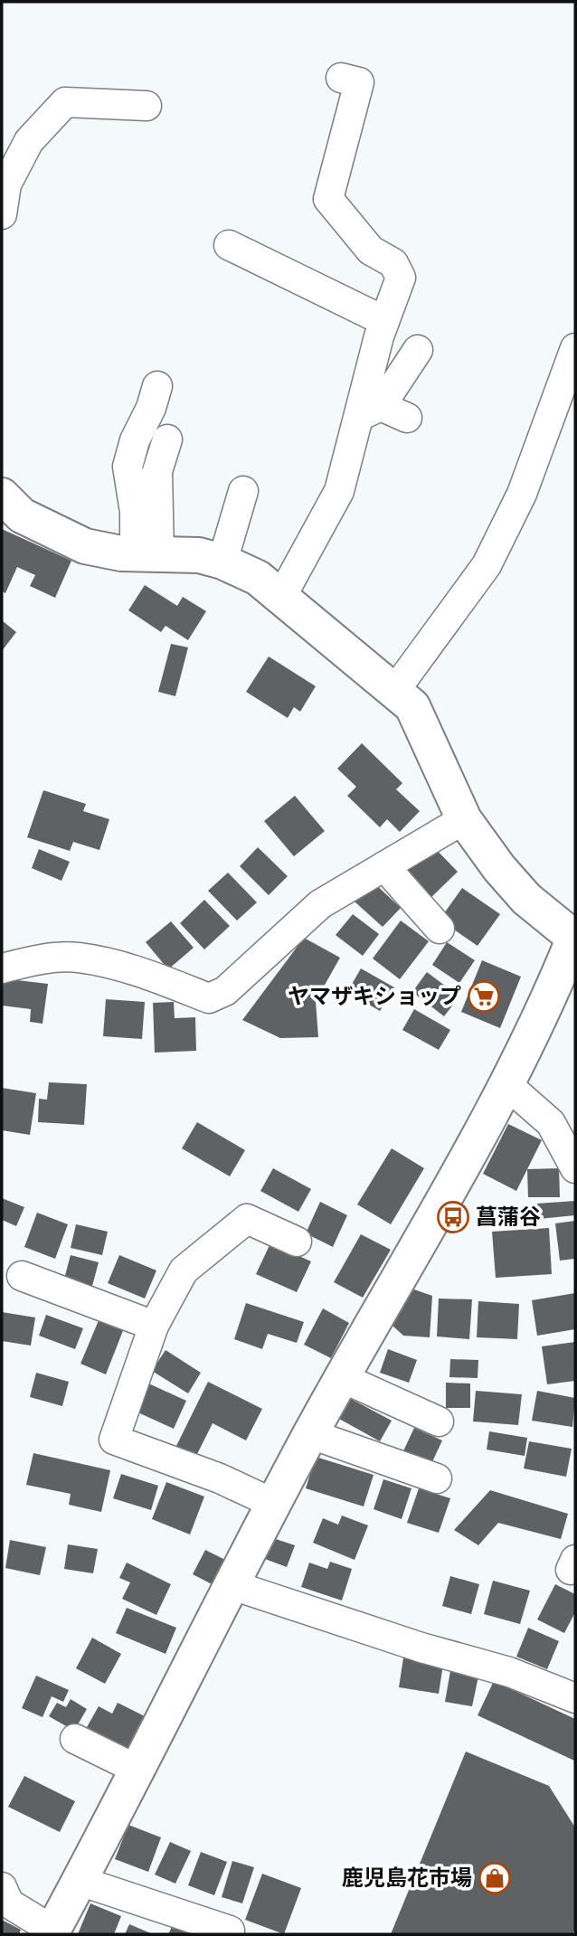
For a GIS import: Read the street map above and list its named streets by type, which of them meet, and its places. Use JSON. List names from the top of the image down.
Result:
{
  "places": {
    "supermarket": ["ヤマザキショップ"],
    "bus stop": ["菖蒲谷"],
    "shop": ["鹿児島花市場"]
  }
}
